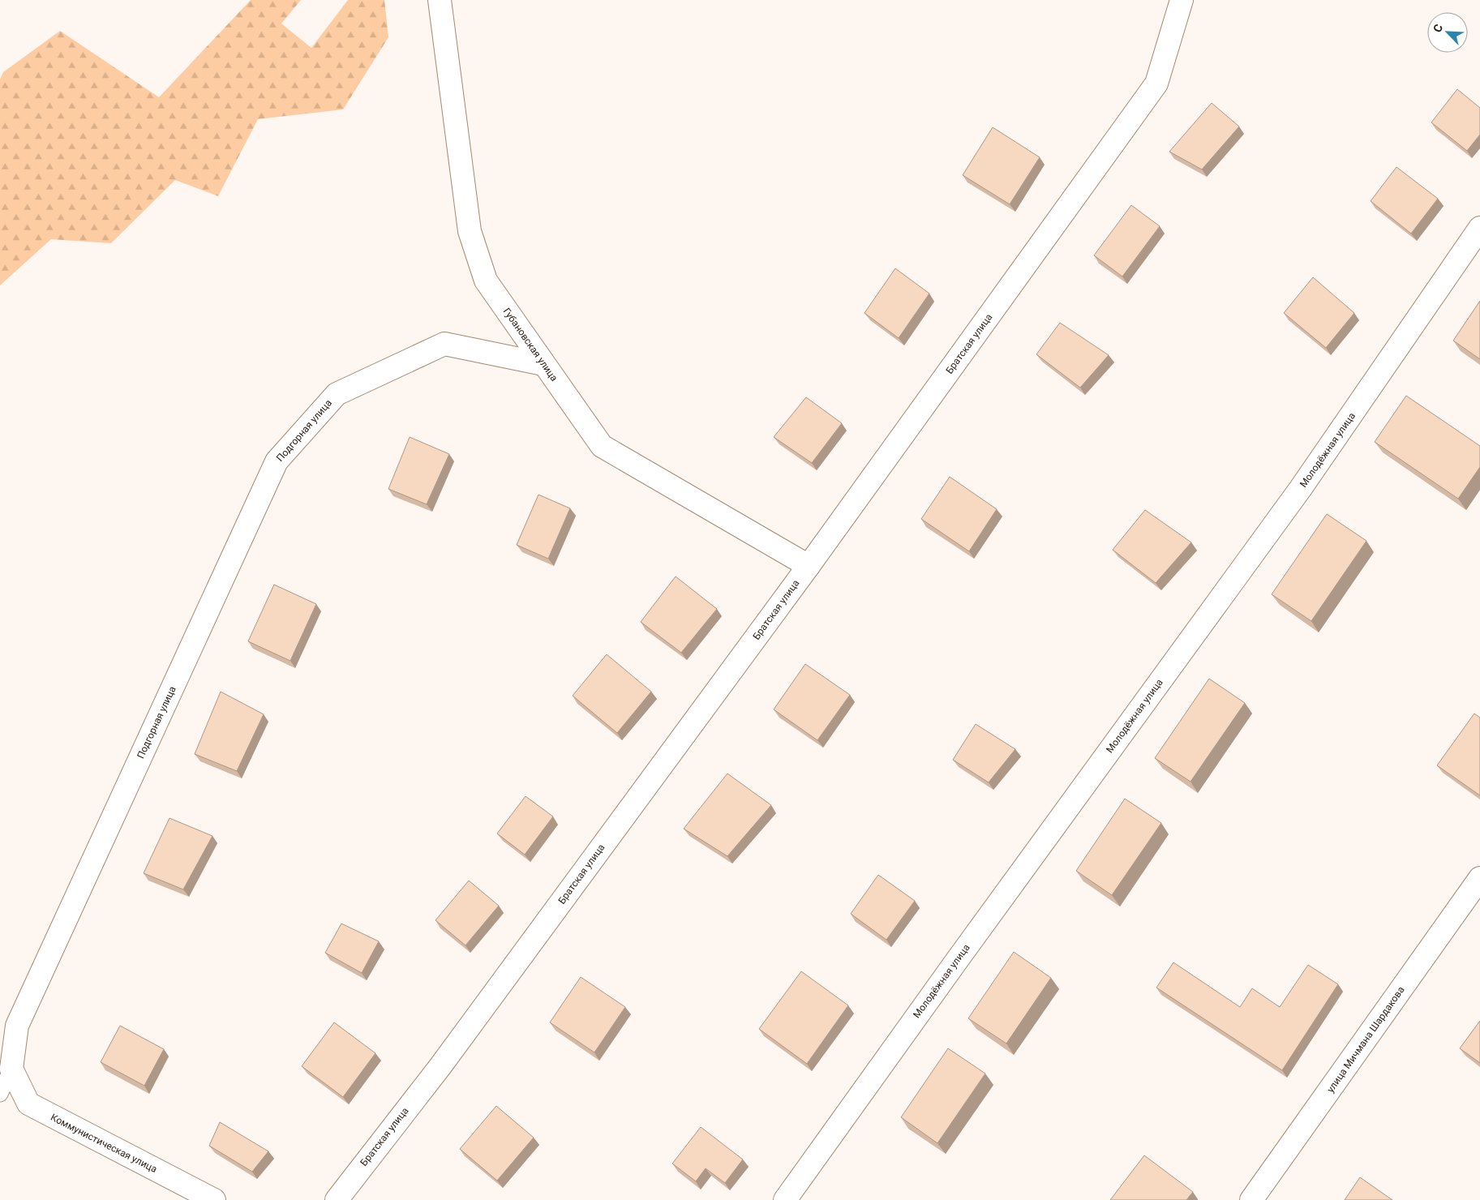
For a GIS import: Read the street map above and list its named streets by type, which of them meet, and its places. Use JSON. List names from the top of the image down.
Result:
{
  "streets": {
    "street": [
      "Братская улица",
      "Губановская улица",
      "Подгорная улица",
      "Молодёжная улица",
      "улица Мичмана Шардакова",
      "Коммунистическая улица"
    ]
  },
  "crossings": [
    ["Братская улица", "Губановская улица"],
    ["Губановская улица", "Подгорная улица"],
    ["Подгорная улица", "Коммунистическая улица"]
  ],
  "north": "top left"
}
